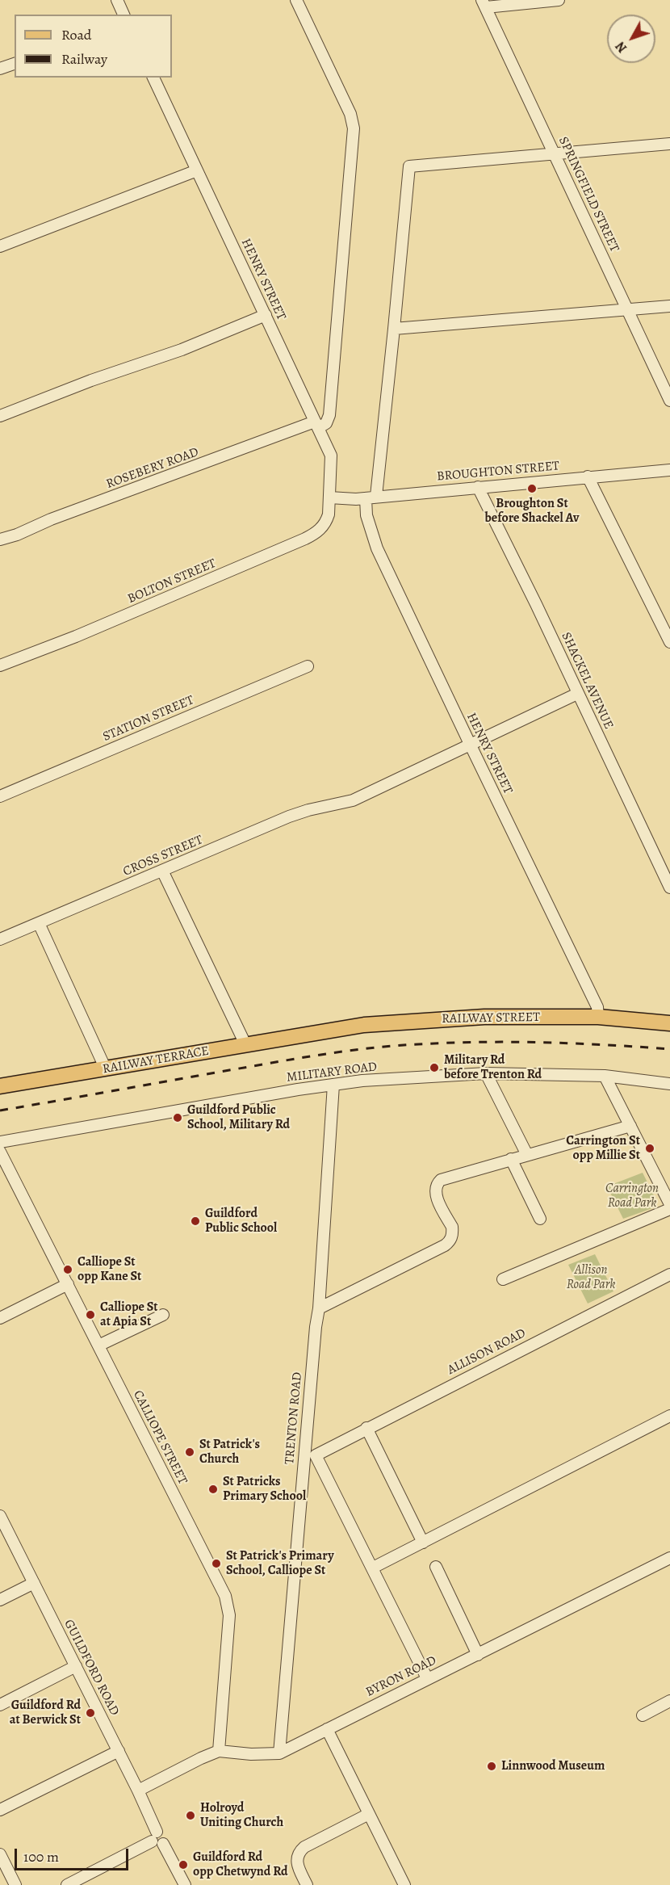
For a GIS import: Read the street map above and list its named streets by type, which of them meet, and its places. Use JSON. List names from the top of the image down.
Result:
{
  "streets": {
    "main road": ["RAILWAY STREET", "RAILWAY TERRACE"],
    "street": [
      "SPRINGFIELD STREET",
      "HENRY STREET",
      "ROSEBERY ROAD",
      "BROUGHTON STREET",
      "BOLTON STREET",
      "SHACKEL AVENUE",
      "STATION STREET",
      "CROSS STREET",
      "MILITARY ROAD",
      "ALLISON ROAD",
      "TRENTON ROAD",
      "CALLIOPE STREET",
      "GUILDFORD ROAD",
      "BYRON ROAD"
    ]
  },
  "crossings": [
    ["SPRINGFIELD STREET", "HENRY STREET"],
    ["HENRY STREET", "ROSEBERY ROAD"],
    ["HENRY STREET", "BROUGHTON STREET"],
    ["HENRY STREET", "BOLTON STREET"],
    ["HENRY STREET", "CROSS STREET"],
    ["HENRY STREET", "RAILWAY STREET"],
    ["BROUGHTON STREET", "BOLTON STREET"],
    ["BROUGHTON STREET", "SHACKEL AVENUE"],
    ["SHACKEL AVENUE", "CROSS STREET"],
    ["RAILWAY STREET", "RAILWAY TERRACE"],
    ["MILITARY ROAD", "TRENTON ROAD"],
    ["TRENTON ROAD", "BYRON ROAD"],
    ["CALLIOPE STREET", "BYRON ROAD"],
    ["GUILDFORD ROAD", "BYRON ROAD"]
  ],
  "parks": ["Carrington Road Park", "Allison Road Park"],
  "places": [
    "Broughton St before Shackel Av",
    "Military Rd before Trenton Rd",
    "Guildford Public School, Military Rd",
    "Carrington St opp Millie St",
    "Guildford Public School",
    "Calliope St opp Kane St",
    "Calliope St at Apia St",
    "St Patrick's Church",
    "St Patricks Primary School",
    "St Patrick's Primary School, Calliope St",
    "Guildford Rd at Berwick St",
    "Linnwood Museum",
    "Holroyd Uniting Church",
    "Guildford Rd opp Chetwynd Rd"
  ],
  "legend": ["Road", "Railway"],
  "scale_bar": "100 m",
  "north": "bottom left"
}
